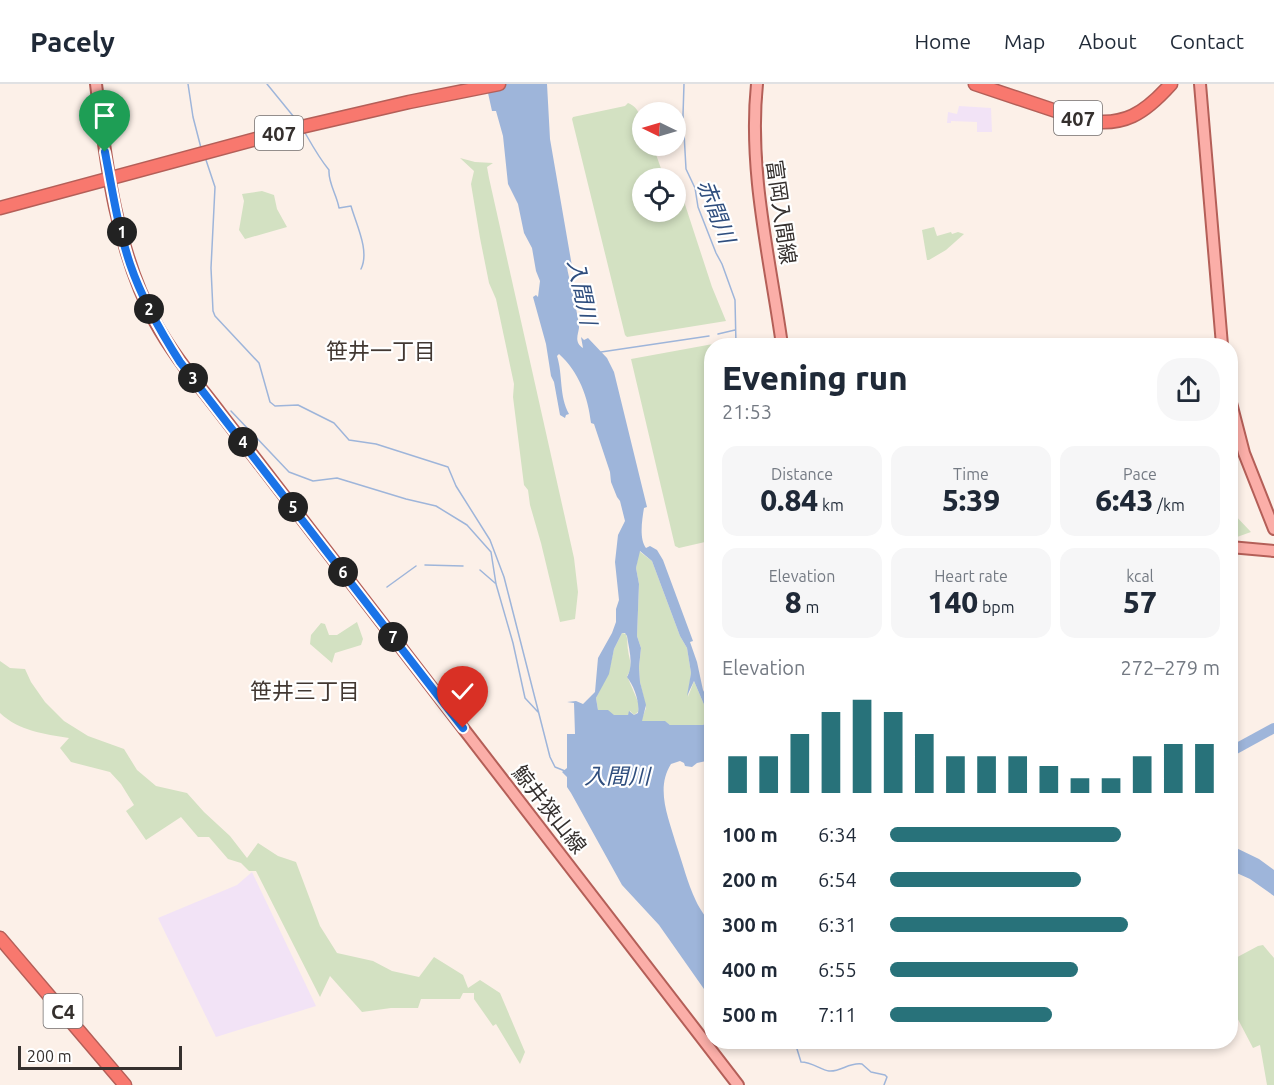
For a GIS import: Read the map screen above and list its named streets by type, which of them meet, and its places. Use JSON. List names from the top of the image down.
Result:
{
  "streets": {
    "highway": ["407", "C4"],
    "main road": ["富岡入間線", "鯨井狭山線"]
  },
  "crossings": [
    ["407", "鯨井狭山線"]
  ],
  "districts": ["笹井一丁目", "笹井三丁目"],
  "water": ["赤間川", "入間川"],
  "scale_bar": "200 m",
  "north": "left",
  "page": {
    "header": "Pacely",
    "nav": [
      "Home",
      "Map",
      "About",
      "Contact"
    ],
    "pins": [
      "1",
      "2",
      "3",
      "4",
      "5",
      "6",
      "7"
    ],
    "heading": ["Evening run", "21:53"],
    "stats": [
      ["Distance", "0.84 km"],
      ["Time", "5:39"],
      ["Pace", "6:43 /km"],
      ["Elevation", "8 m"],
      ["Heart rate", "140 bpm"],
      ["kcal", "57"]
    ],
    "chart": ["Elevation", "272–279 m"],
    "list": [
      {
        "name": "100 m",
        "note": "6:34"
      },
      {
        "name": "200 m",
        "note": "6:54"
      },
      {
        "name": "300 m",
        "note": "6:31"
      },
      {
        "name": "400 m",
        "note": "6:55"
      },
      {
        "name": "500 m",
        "note": "7:11"
      }
    ],
    "scale": "200 m"
  }
}
